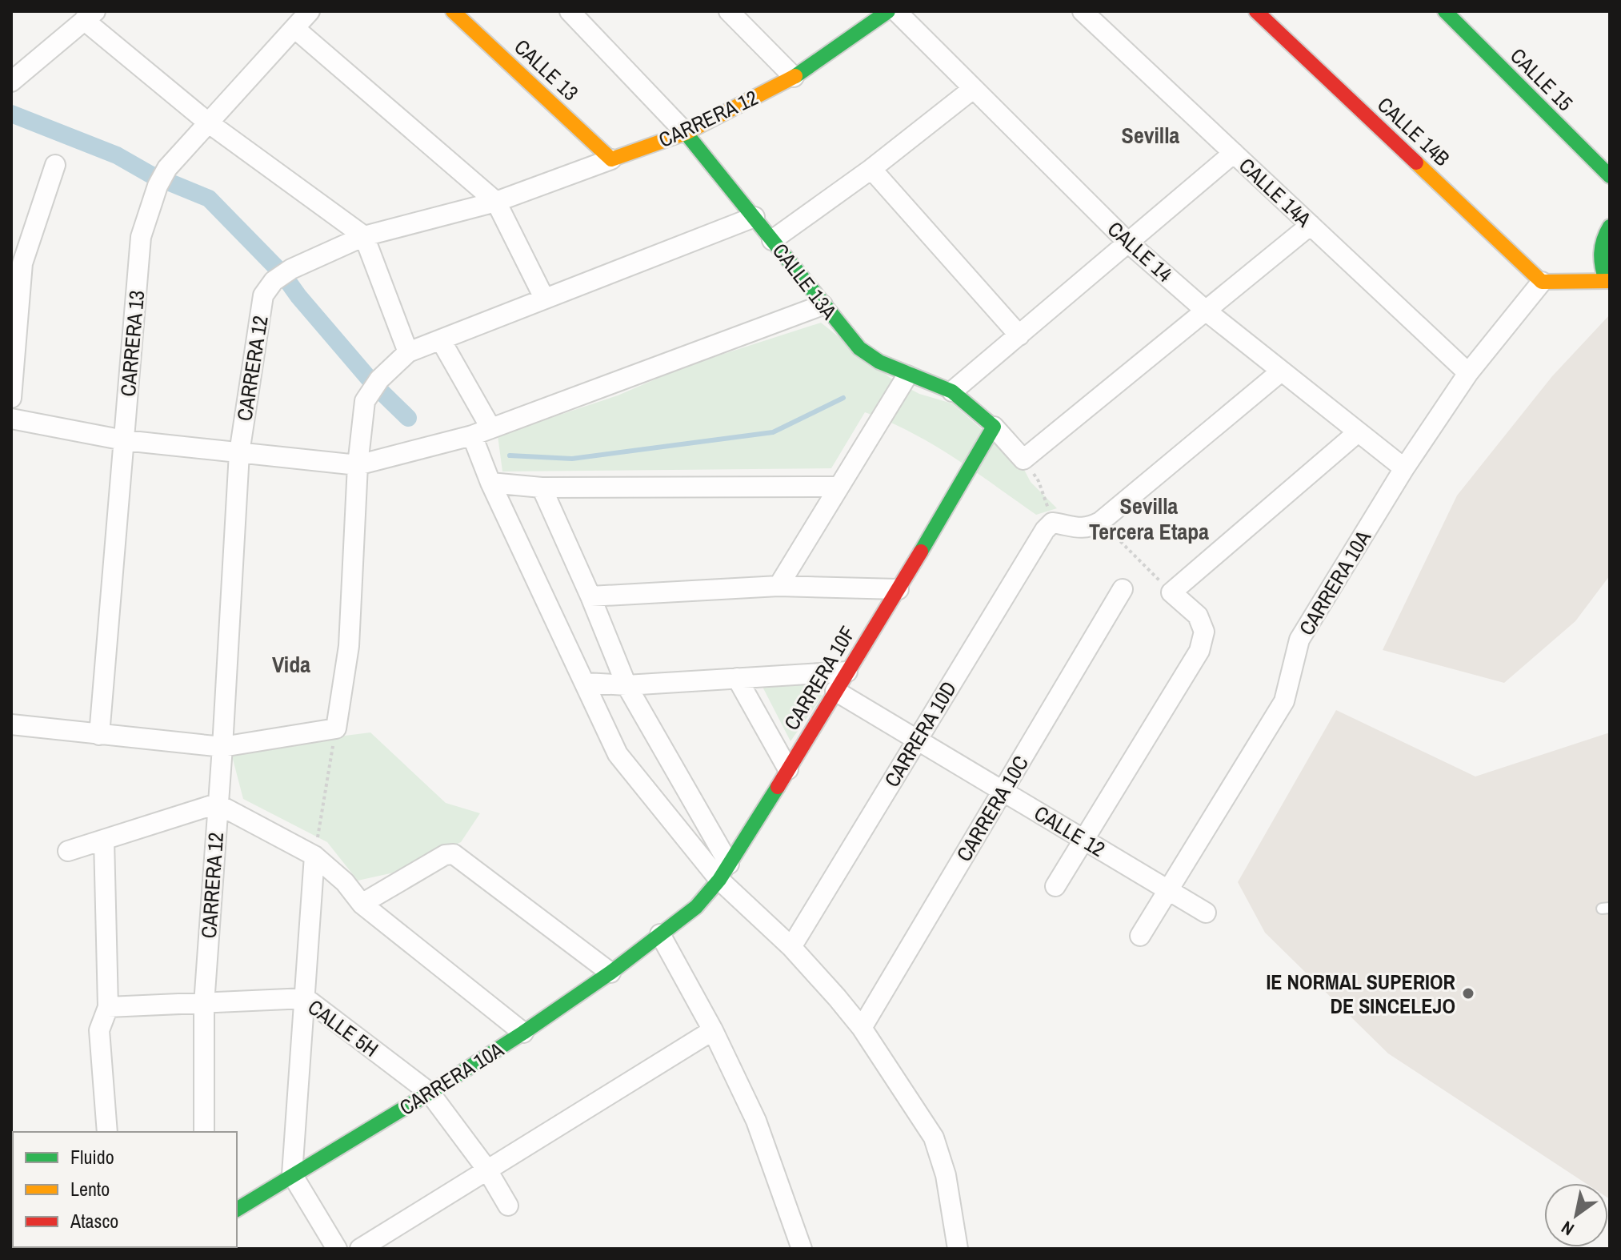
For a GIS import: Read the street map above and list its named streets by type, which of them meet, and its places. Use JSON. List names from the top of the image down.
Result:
{
  "streets": {
    "street": [
      "CALLE 13",
      "CALLE 15",
      "CARRERA 12",
      "CALLE 14B",
      "CALLE 14A",
      "CALLE 14",
      "CALLE 13A",
      "CARRERA 13",
      "CARRERA 10A",
      "CARRERA 10F",
      "CARRERA 10D",
      "CARRERA 10C",
      "CALLE 12",
      "CALLE 5H"
    ]
  },
  "crossings": [
    ["CALLE 13", "CARRERA 12"],
    ["CARRERA 12", "CALLE 13A"],
    ["CARRERA 12", "CALLE 5H"],
    ["CALLE 14B", "CARRERA 10A"],
    ["CALLE 14A", "CARRERA 10A"],
    ["CALLE 14", "CARRERA 10A"],
    ["CALLE 13A", "CARRERA 10F"],
    ["CARRERA 10A", "CARRERA 10F"],
    ["CARRERA 10A", "CALLE 12"],
    ["CARRERA 10A", "CALLE 5H"],
    ["CARRERA 10F", "CALLE 12"],
    ["CARRERA 10D", "CALLE 12"],
    ["CARRERA 10C", "CALLE 12"]
  ],
  "districts": ["Sevilla", "Sevilla Tercera Etapa", "Vida"],
  "places": ["IE NORMAL SUPERIOR DE SINCELEJO"],
  "legend": ["Fluido", "Lento", "Atasco"],
  "north": "bottom left"
}
